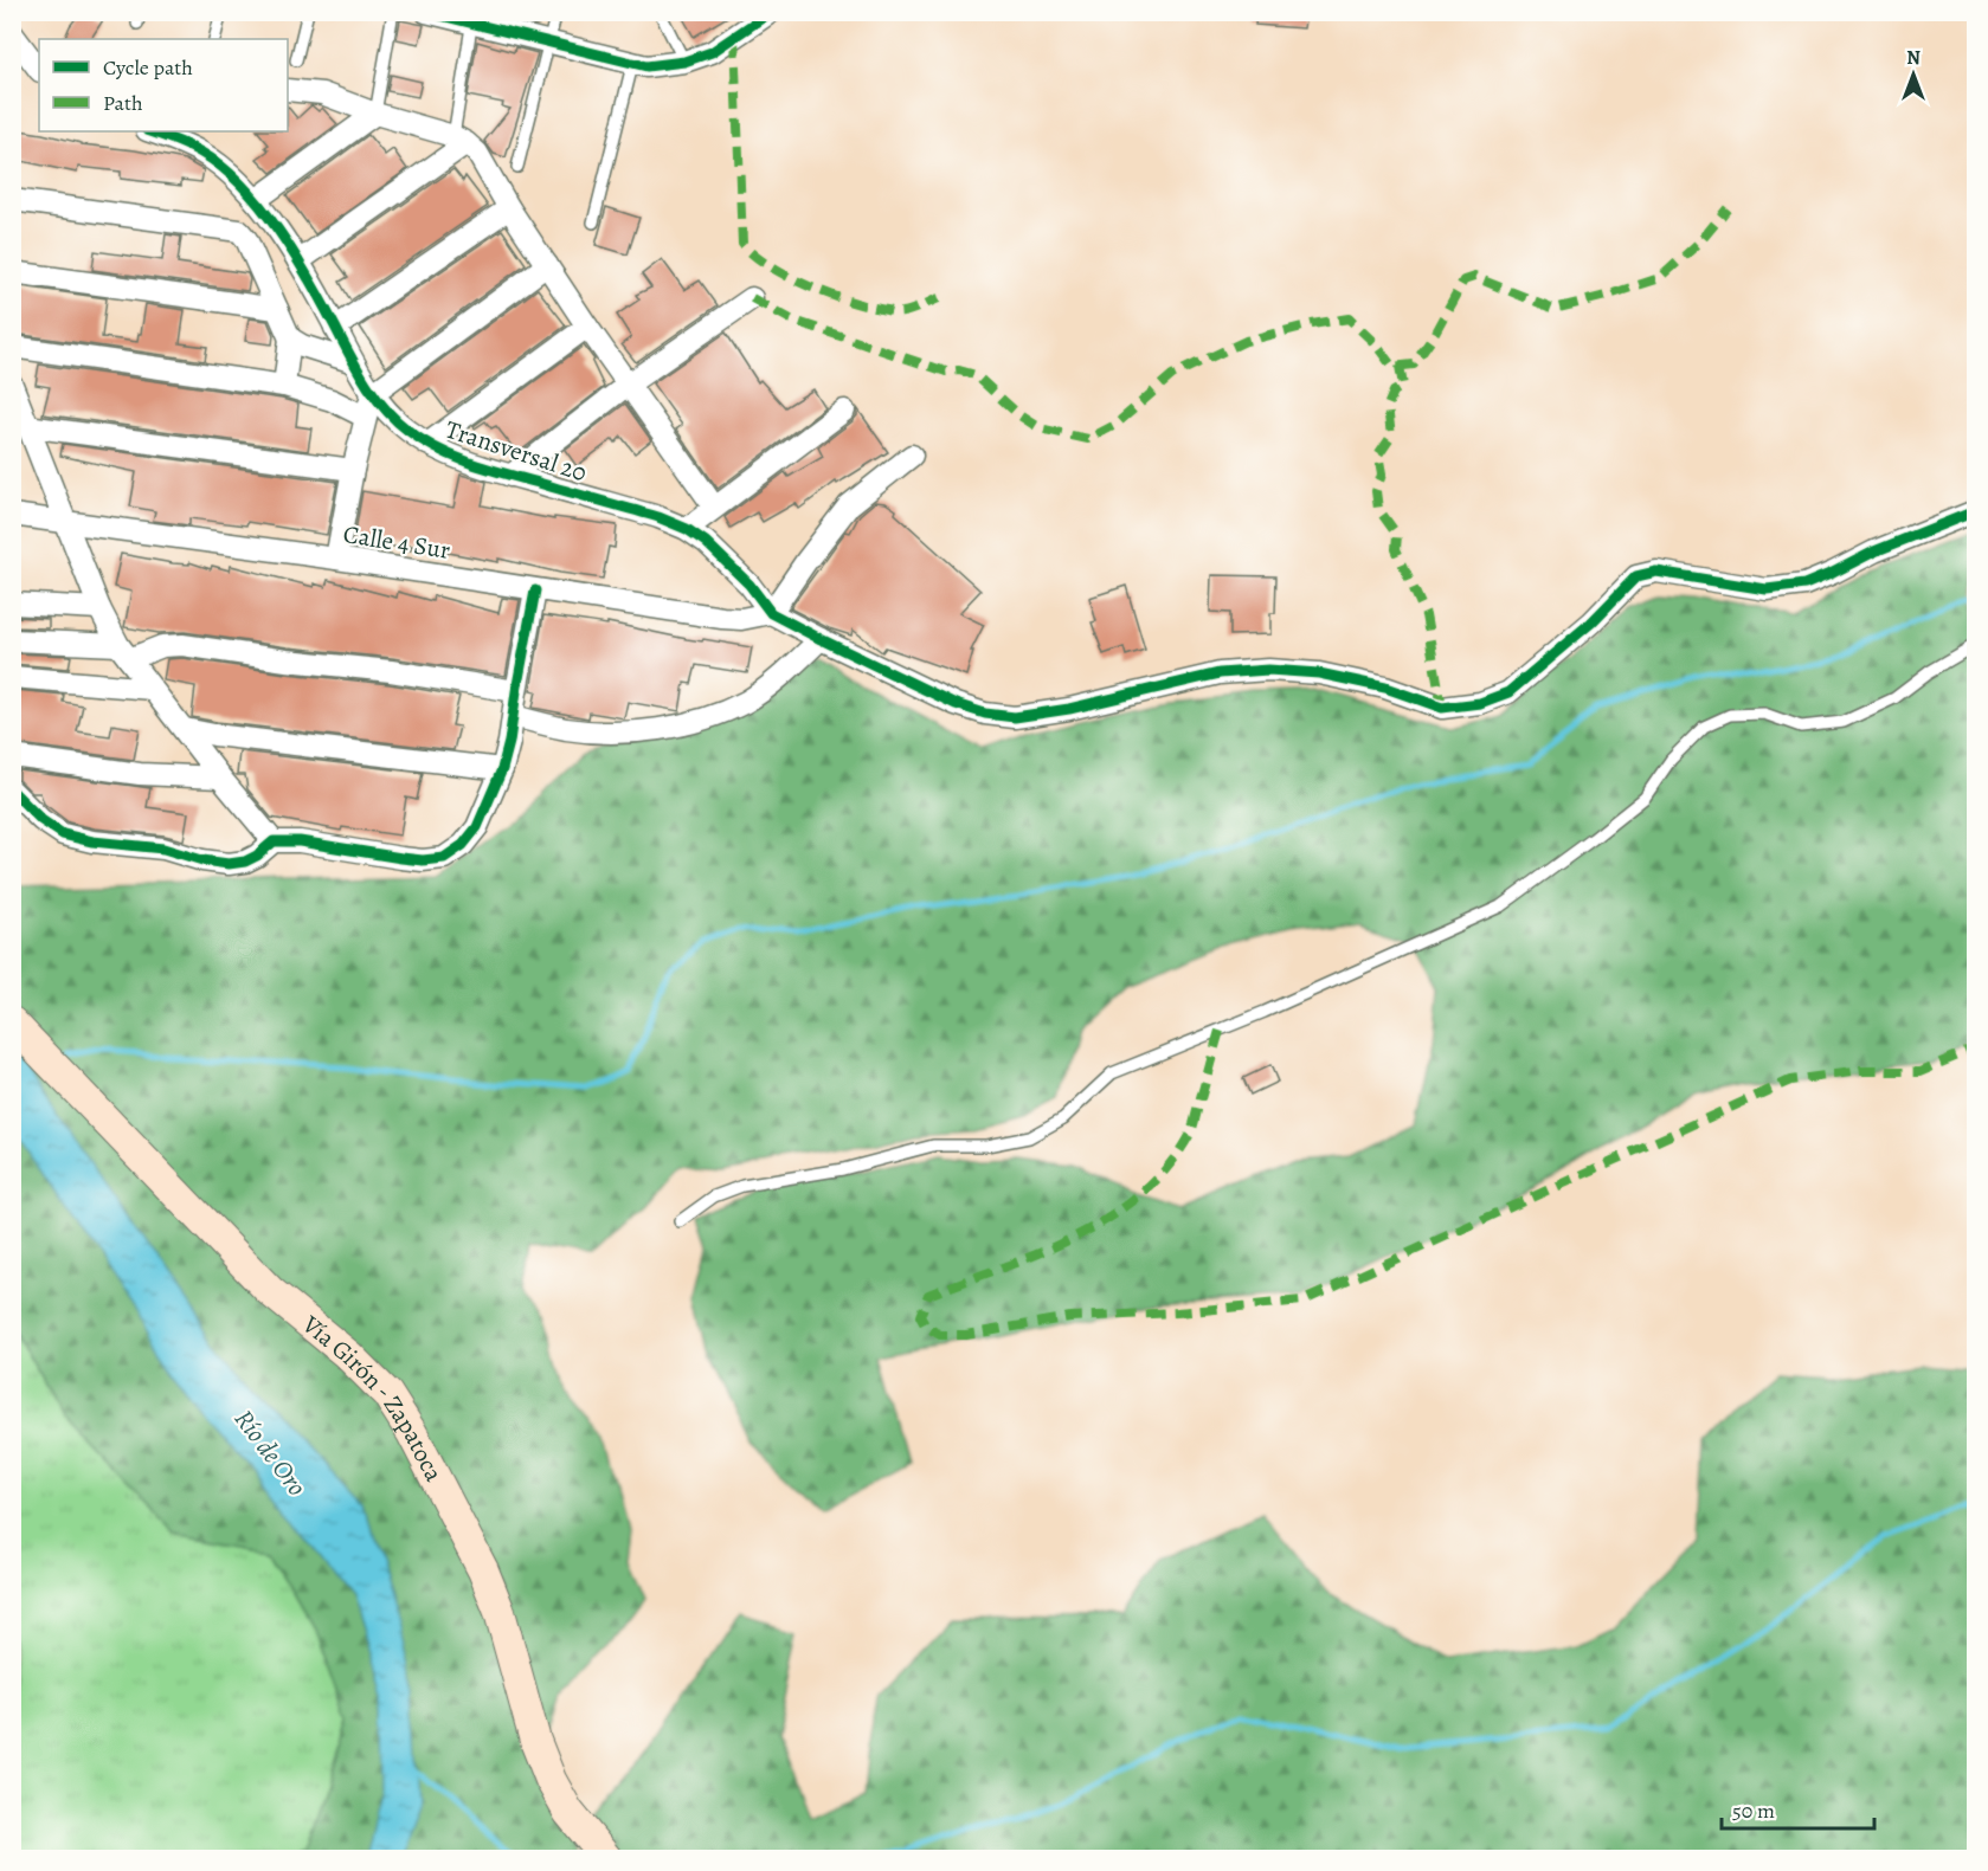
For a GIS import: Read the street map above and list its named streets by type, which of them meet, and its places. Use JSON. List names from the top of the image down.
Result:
{
  "streets": {
    "main road": ["Vía Girón - Zapatoca"],
    "street": ["Transversal 20", "Calle 4 Sur"]
  },
  "crossings": [
    ["Transversal 20", "Calle 4 Sur"]
  ],
  "water": ["Río de Oro"],
  "legend": ["Cycle path", "Path"],
  "scale_bar": "50 m",
  "north": "top"
}
